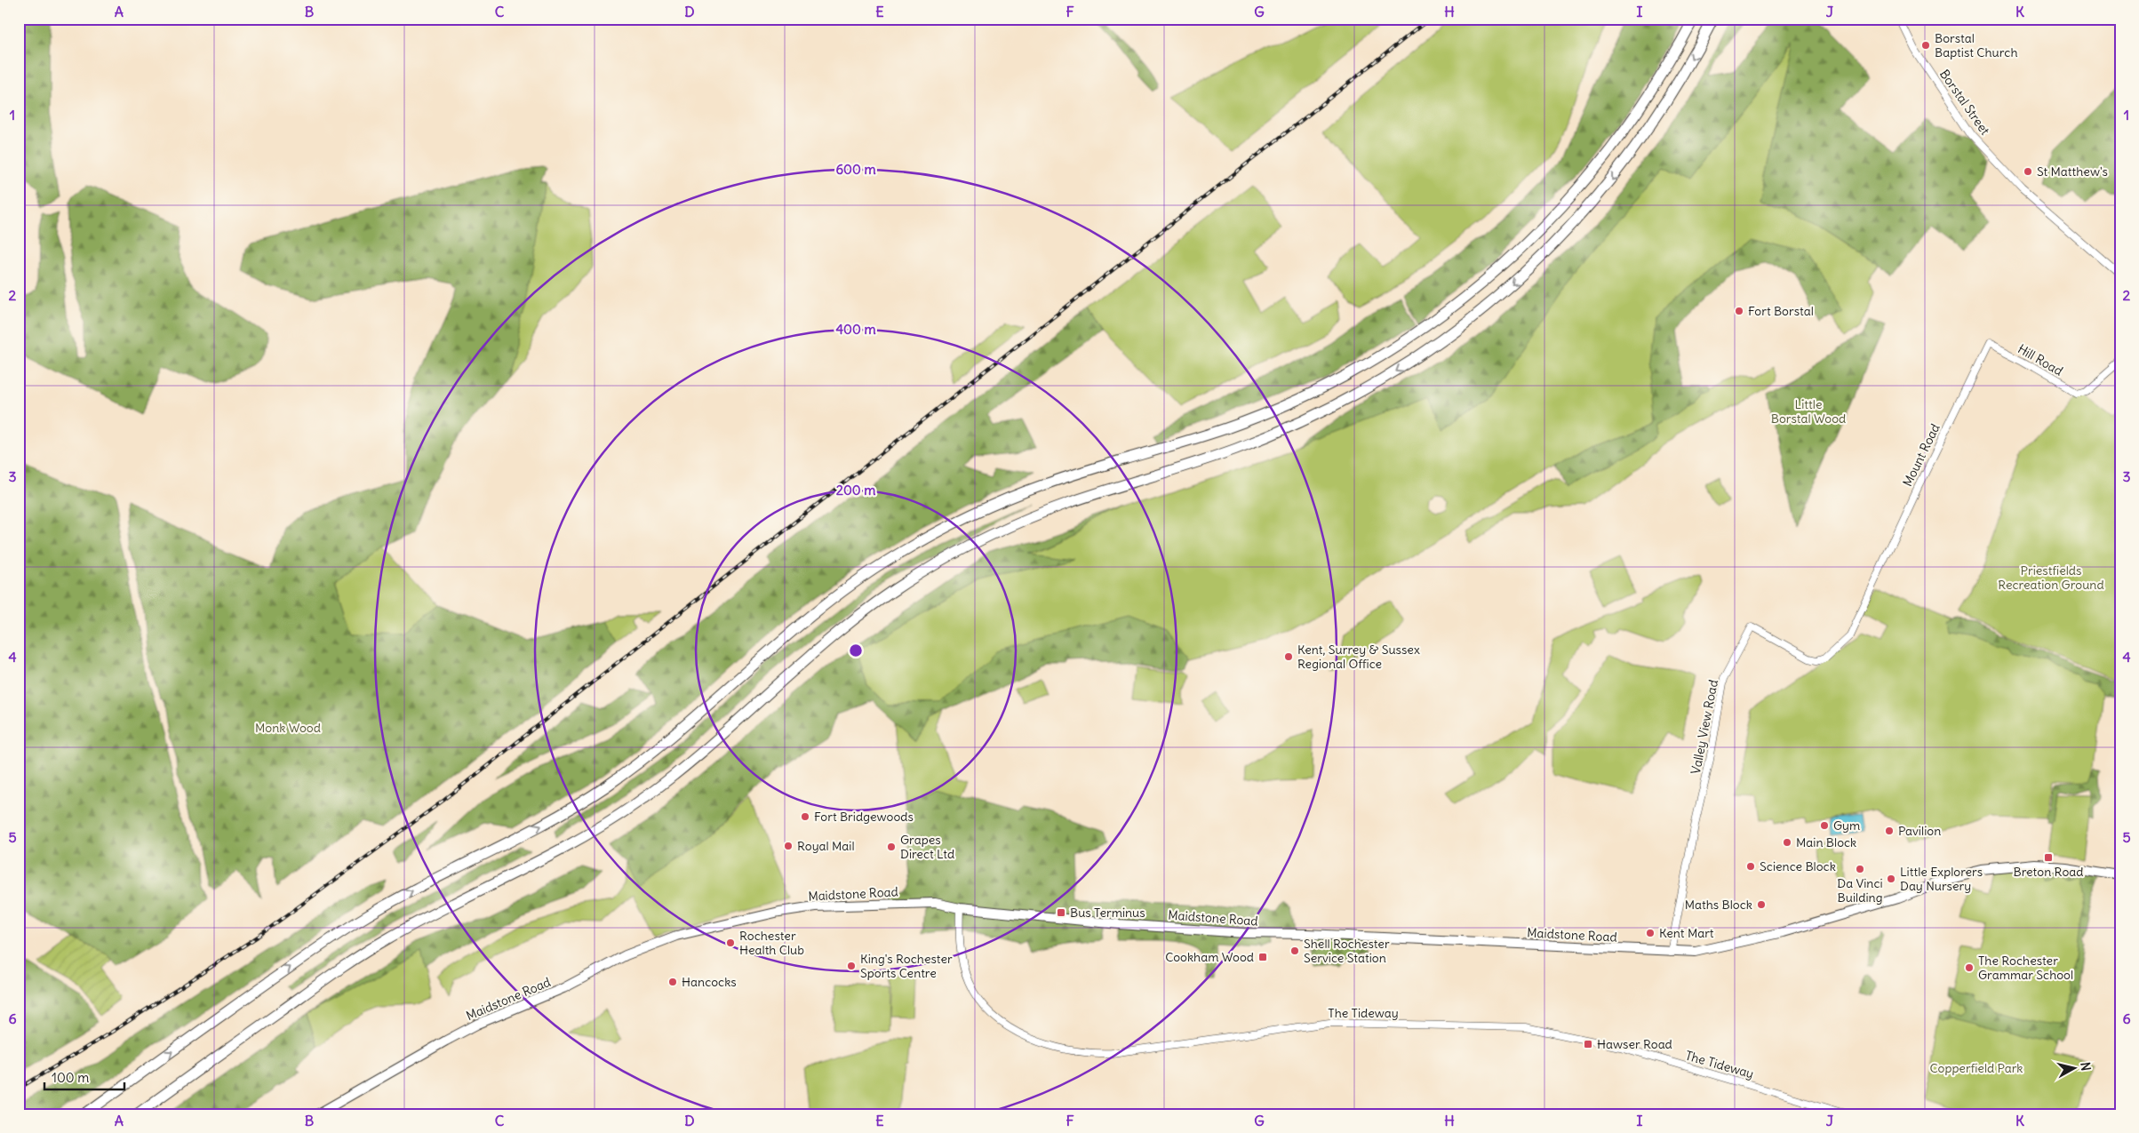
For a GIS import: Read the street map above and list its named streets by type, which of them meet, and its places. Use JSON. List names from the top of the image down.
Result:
{
  "streets": {
    "main road": ["Maidstone Road"],
    "street": [
      "Borstal Street",
      "Hill Road",
      "Mount Road",
      "Valley View Road",
      "The Tideway"
    ]
  },
  "crossings": [
    ["Hill Road", "Mount Road"],
    ["Mount Road", "Valley View Road"],
    ["Valley View Road", "Maidstone Road"],
    ["Maidstone Road", "The Tideway"]
  ],
  "parks": [
    "Little Borstal Wood",
    "Priestfields Recreation Ground",
    "Monk Wood",
    "Copperfield Park"
  ],
  "places": {
    "other": [
      "Borstal Baptist Church",
      "St Matthew's",
      "Fort Borstal",
      "Kent, Surrey & Sussex Regional Office",
      "Fort Bridgewoods",
      "Gym",
      "Pavilion",
      "Main Block",
      "Royal Mail",
      "Grapes Direct Ltd",
      "Science Block",
      "Da Vinci Building",
      "Little Explorers Day Nursery",
      "Maths Block",
      "Kent Mart",
      "Rochester Health Club",
      "Shell Rochester Service Station",
      "King's Rochester Sports Centre",
      "The Rochester Grammar School",
      "Hancocks"
    ],
    "transit": [
      "Breton Road",
      "Bus Terminus",
      "Cookham Wood",
      "Hawser Road"
    ]
  },
  "scale_bar": "100 m",
  "north": "right",
  "grid": {
    "columns": [
      "A",
      "B",
      "C",
      "D",
      "E",
      "F",
      "G",
      "H",
      "I",
      "J",
      "K"
    ],
    "rows": [
      "1",
      "2",
      "3",
      "4",
      "5",
      "6"
    ]
  },
  "rings": ["600 m", "400 m", "200 m"]
}
